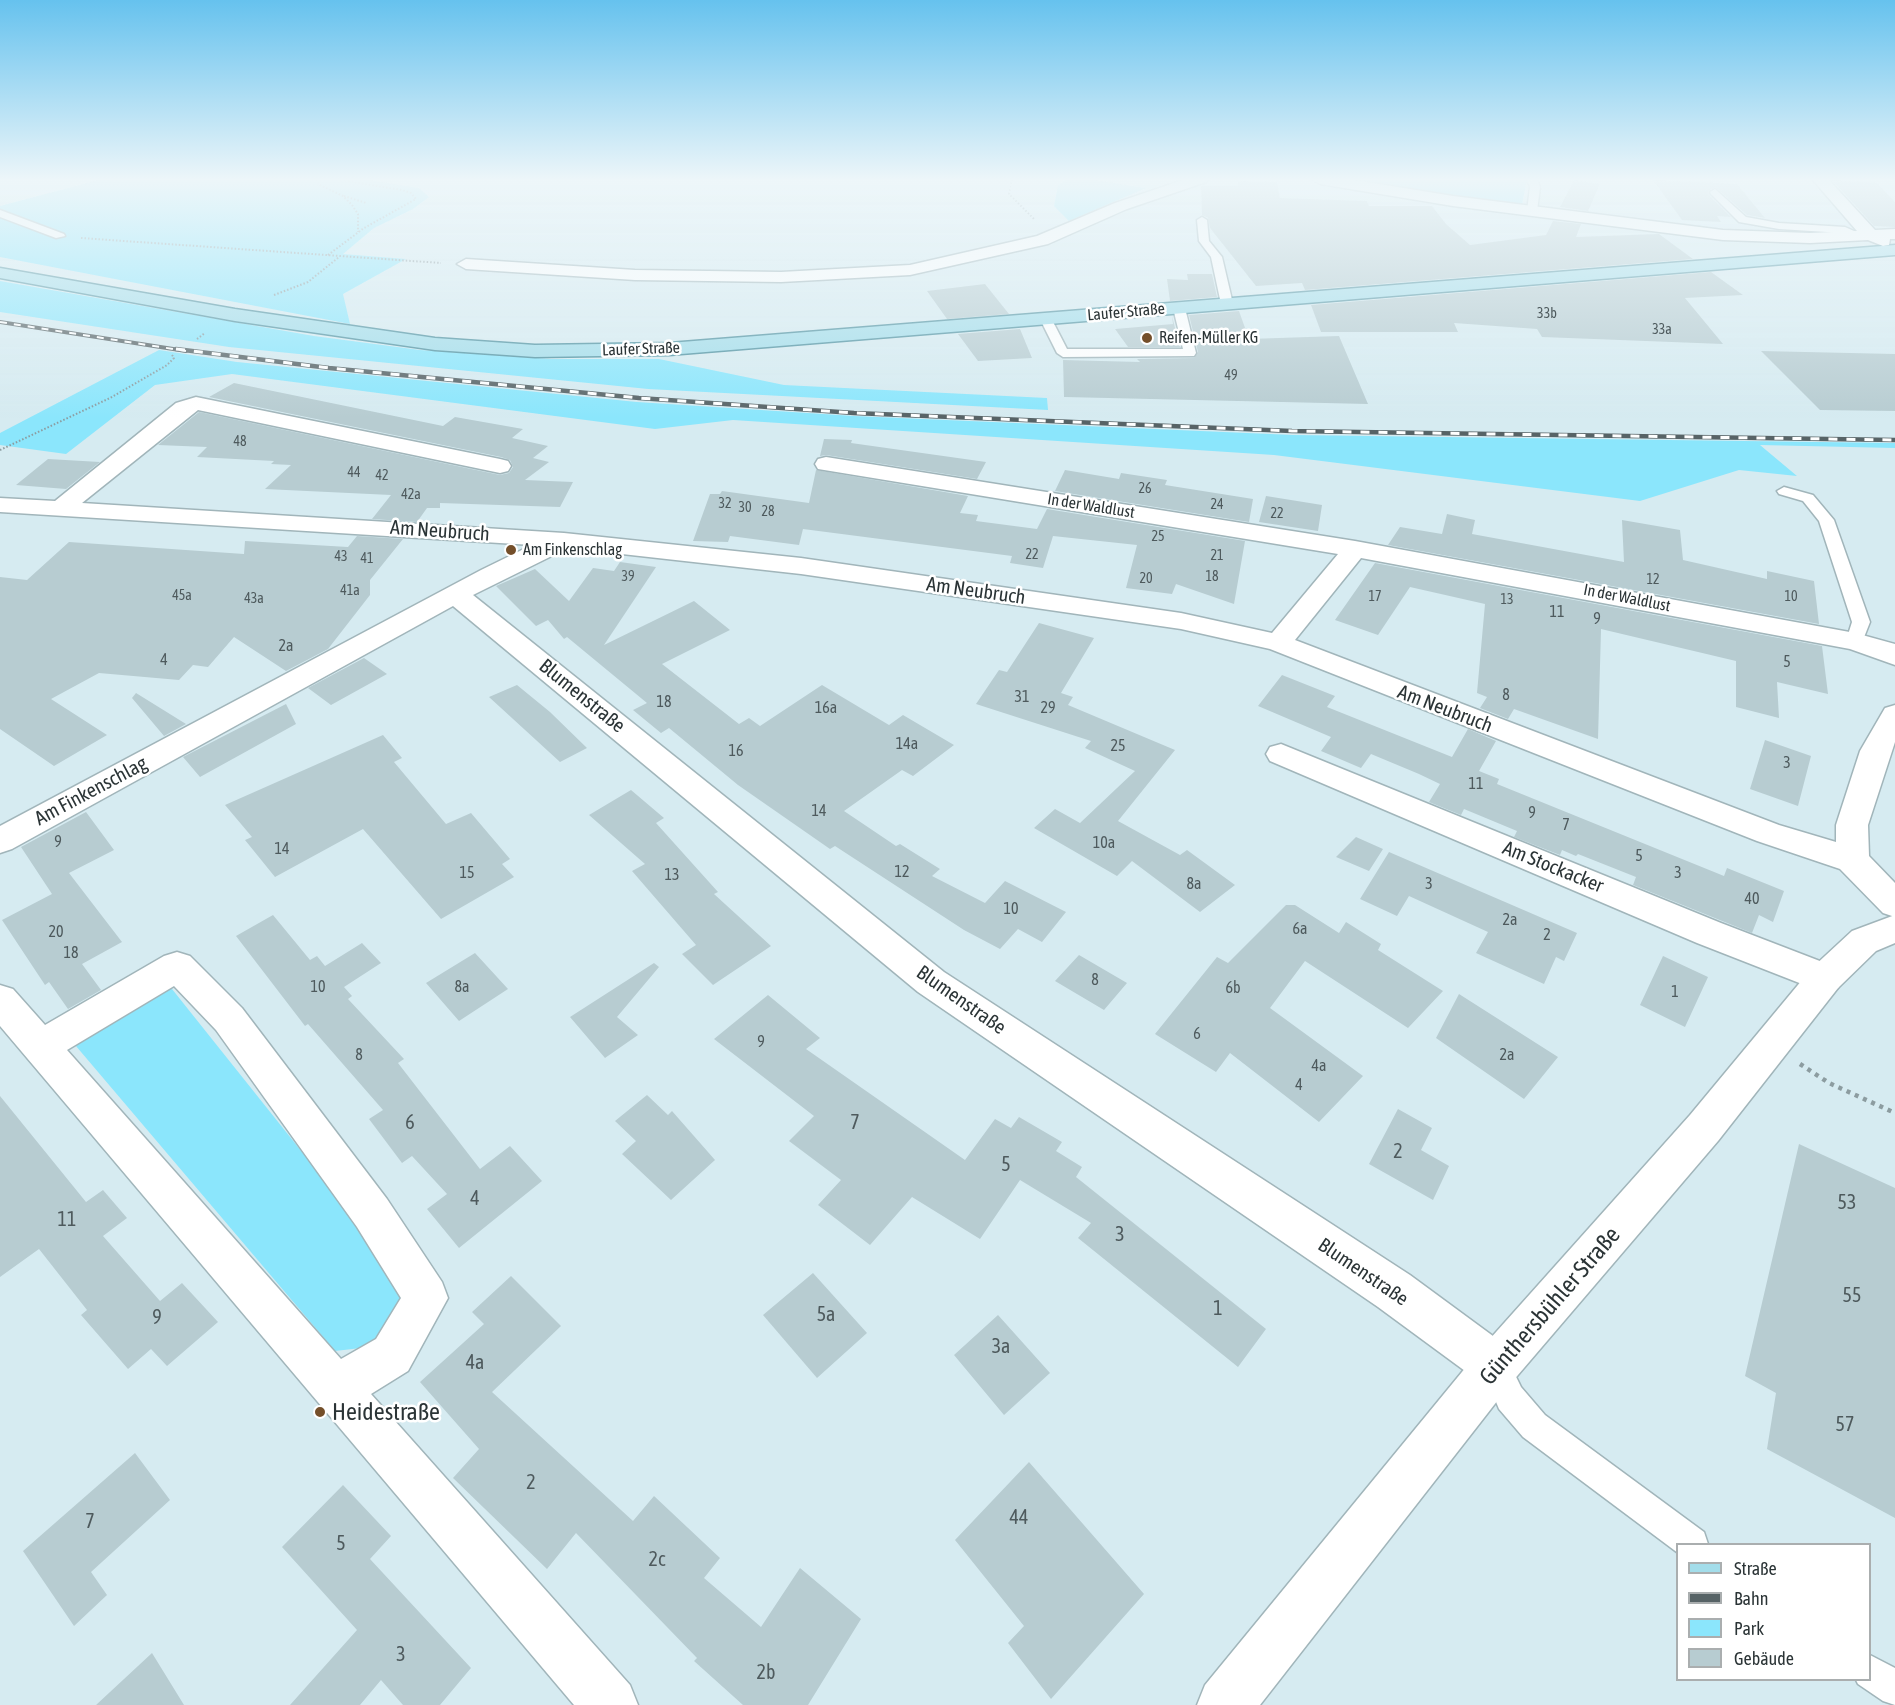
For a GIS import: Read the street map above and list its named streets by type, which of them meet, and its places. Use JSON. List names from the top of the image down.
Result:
{
  "streets": {
    "main road": ["Laufer Straße"],
    "street": [
      "In der Waldlust",
      "Am Neubruch",
      "Blumenstraße",
      "Am Finkenschlag",
      "Am Stockacker",
      "Günthersbühler Straße"
    ]
  },
  "crossings": [
    ["Am Neubruch", "Am Finkenschlag"],
    ["Blumenstraße", "Am Finkenschlag"],
    ["Blumenstraße", "Günthersbühler Straße"],
    ["Am Stockacker", "Günthersbühler Straße"]
  ],
  "places": ["Reifen-Müller KG", "Am Finkenschlag", "Heidestraße"],
  "house_numbers": [
    "33b",
    "33a",
    "49",
    "48",
    "44",
    "42",
    "26",
    "42a",
    "32",
    "24",
    "30",
    "28",
    "22",
    "25",
    "22",
    "21",
    "43",
    "41",
    "39",
    "18",
    "20",
    "12",
    "41a",
    "45a",
    "17",
    "10",
    "43a",
    "13",
    "11",
    "9",
    "2a",
    "4",
    "5",
    "8",
    "31",
    "18",
    "16a",
    "29",
    "14a",
    "25",
    "16",
    "3",
    "11",
    "14",
    "9",
    "7",
    "9",
    "10a",
    "14",
    "5",
    "12",
    "15",
    "3",
    "13",
    "8a",
    "3",
    "40",
    "10",
    "2a",
    "6a",
    "20",
    "2",
    "18",
    "8",
    "10",
    "8a",
    "6b",
    "1",
    "6",
    "9",
    "8",
    "2a",
    "4a",
    "4",
    "6",
    "7",
    "2",
    "5",
    "4",
    "53",
    "11",
    "3",
    "55",
    "1",
    "5a",
    "9",
    "3a",
    "4a",
    "57",
    "2",
    "44",
    "7",
    "5",
    "2c",
    "3",
    "2b"
  ],
  "legend": [
    "Straße",
    "Bahn",
    "Park",
    "Gebäude"
  ]
}
